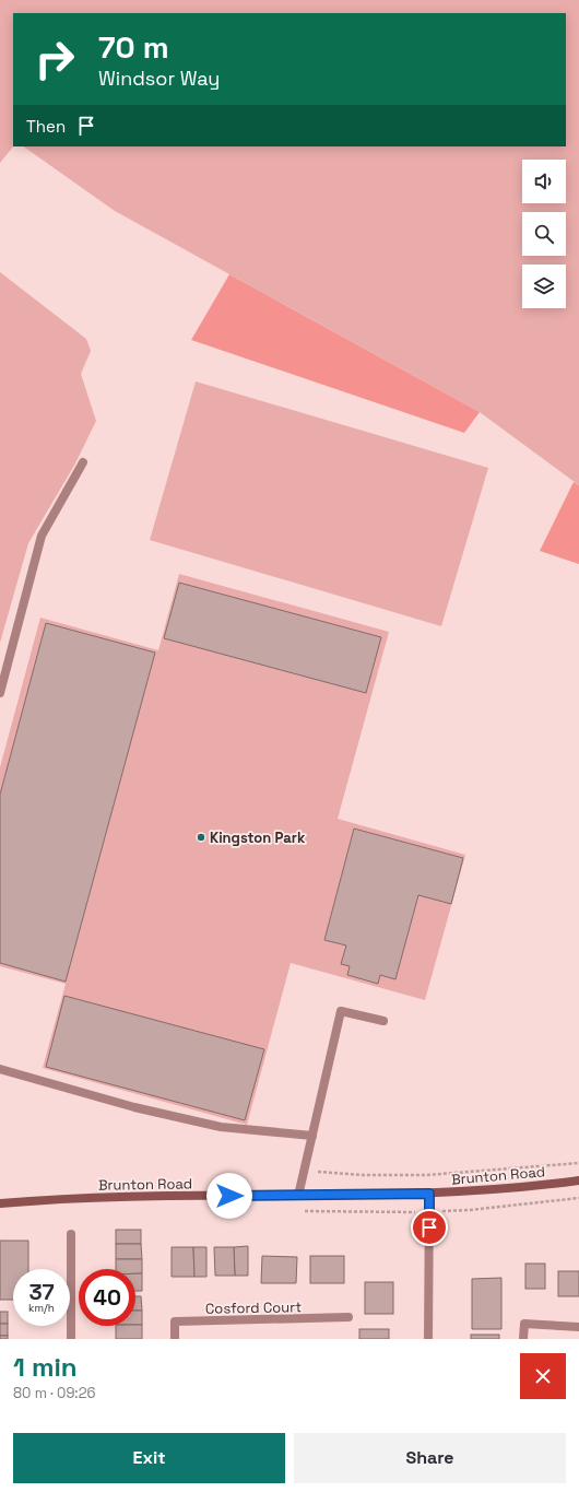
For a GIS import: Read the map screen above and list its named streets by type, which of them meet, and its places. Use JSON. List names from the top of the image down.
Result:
{
  "streets": {
    "street": ["Brunton Road", "Cosford Court"]
  },
  "places": ["Kingston Park"],
  "page": {
    "turn": ["70 m", "Windsor Way"],
    "then": "Then",
    "speed": "37 km/h",
    "limit": "40",
    "heading": ["1 min", "80 m · 09:26"],
    "buttons": ["Exit", "Share"]
  }
}
